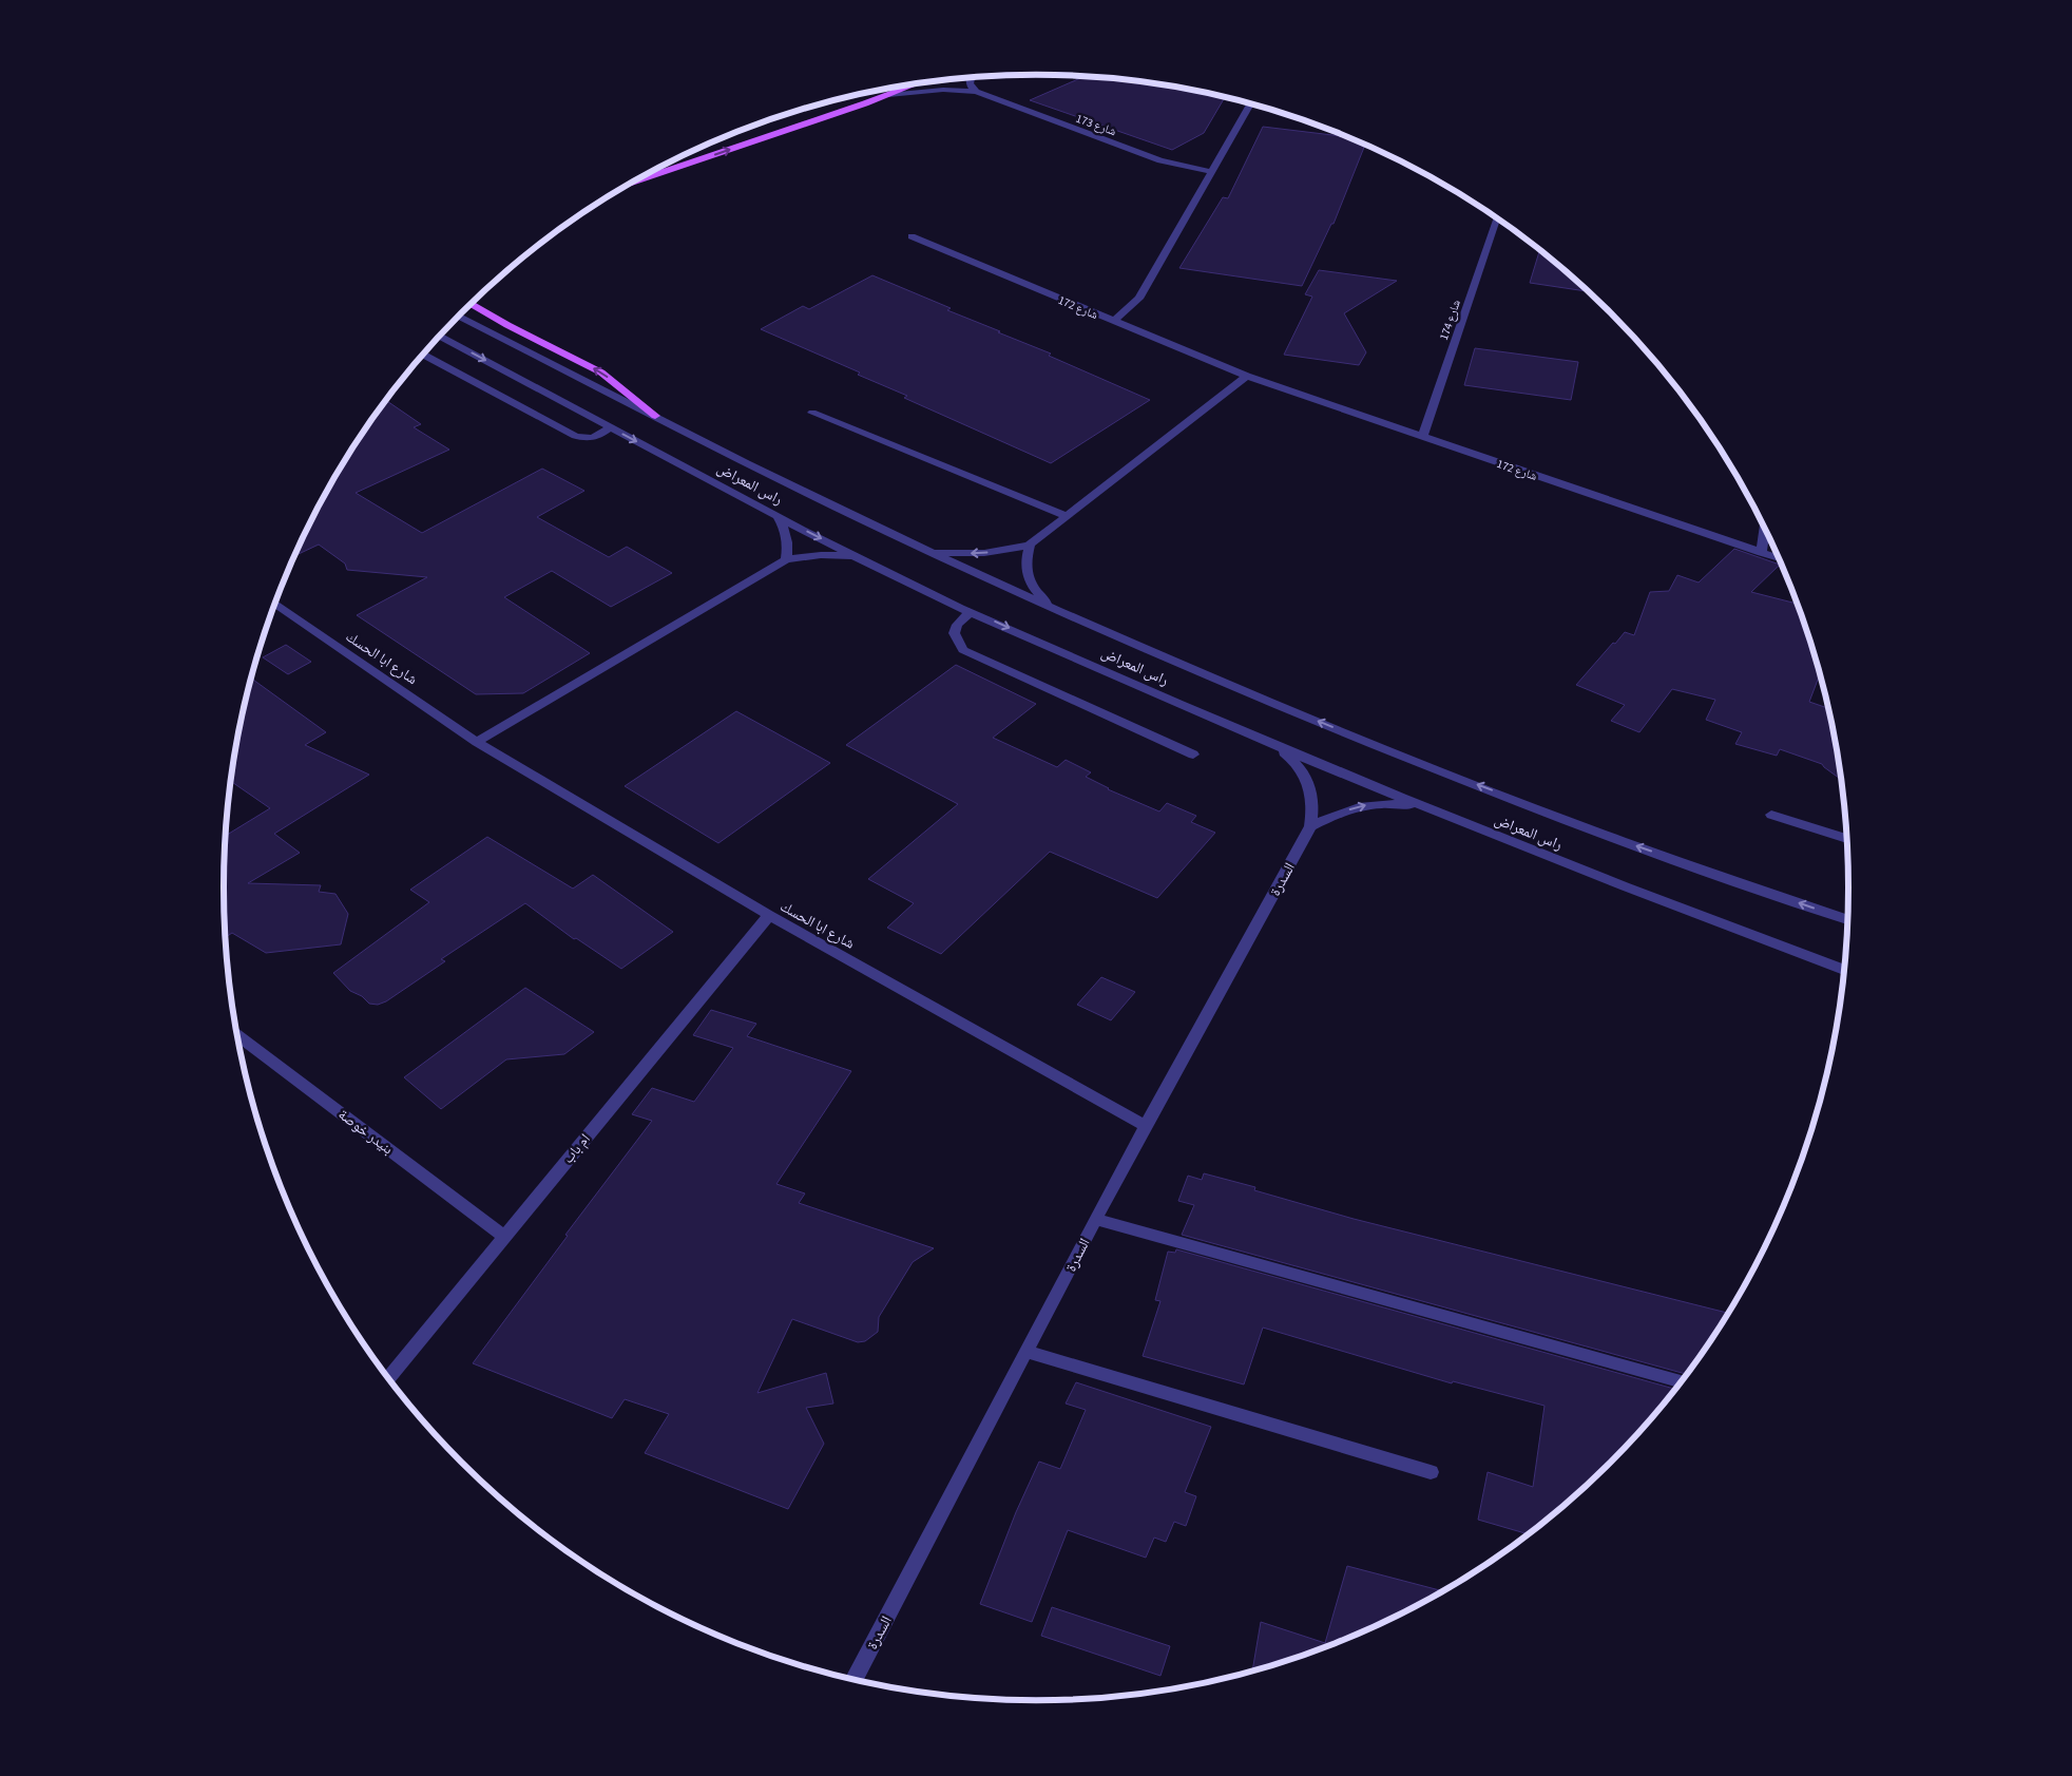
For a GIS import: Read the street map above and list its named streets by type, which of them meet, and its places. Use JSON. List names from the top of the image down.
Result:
{
  "streets": {
    "street": [
      "شارع 173",
      "شارع 172",
      "شارع 174",
      "راس المعراض",
      "شارع ابا الحسك",
      "السدرة",
      "بنيدر خوصة",
      "ام باب"
    ]
  },
  "crossings": [
    ["شارع 172", "شارع 174"],
    ["راس المعراض", "السدرة"],
    ["شارع ابا الحسك", "السدرة"],
    ["شارع ابا الحسك", "ام باب"],
    ["بنيدر خوصة", "ام باب"]
  ]
}
